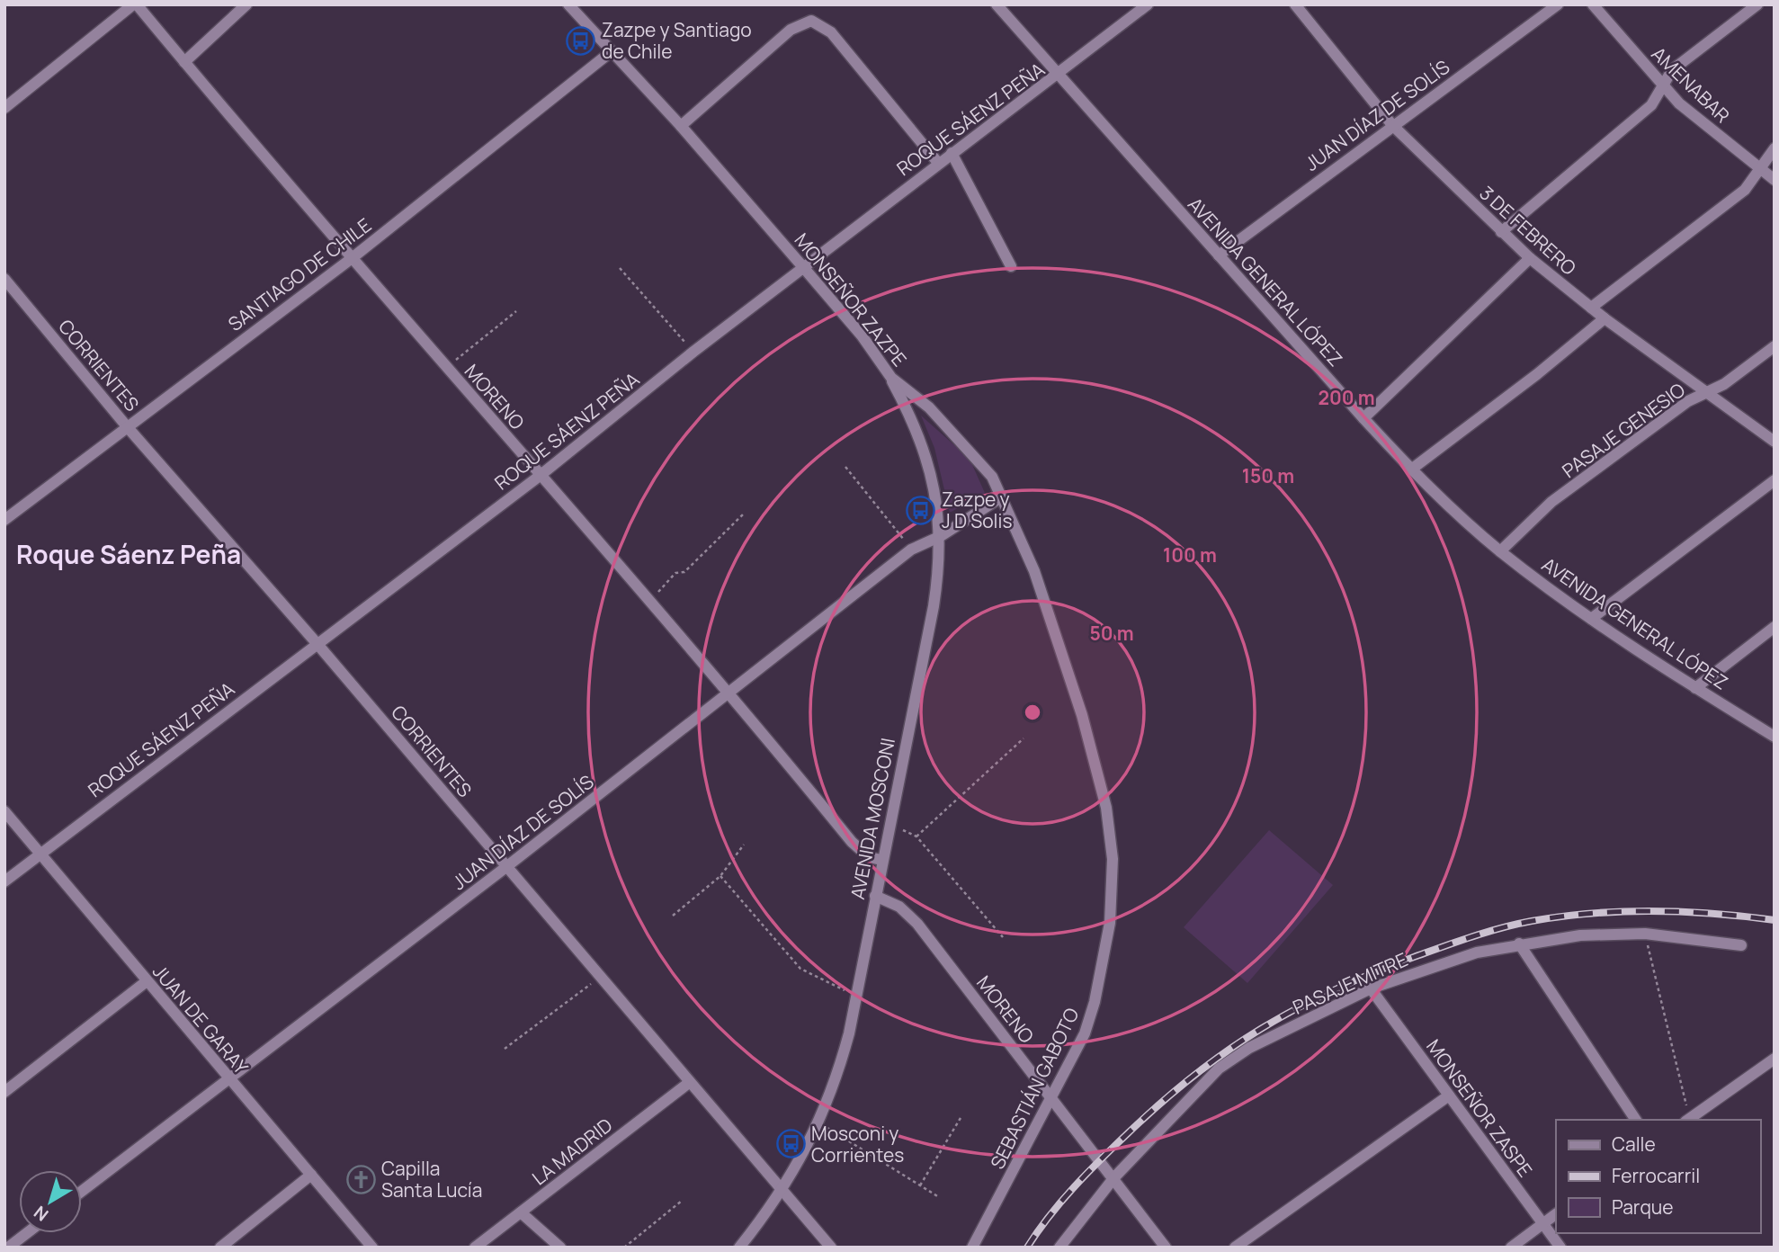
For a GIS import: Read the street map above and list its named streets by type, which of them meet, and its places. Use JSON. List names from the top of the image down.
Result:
{
  "streets": {
    "street": [
      "AMENABAR",
      "JUAN DÍAZ DE SOLÍS",
      "ROQUE SÁENZ PEÑA",
      "3 DE FEBRERO",
      "SANTIAGO DE CHILE",
      "AVENIDA GENERAL LÓPEZ",
      "MONSEÑOR ZAZPE",
      "CORRIENTES",
      "MORENO",
      "PASAJE GENESIO",
      "AVENIDA MOSCONI",
      "PASAJE MITRE",
      "JUAN DE GARAY",
      "SEBASTIÁN GABOTO",
      "MONSEÑOR ZASPE",
      "LA MADRID"
    ]
  },
  "crossings": [
    ["JUAN DÍAZ DE SOLÍS", "3 DE FEBRERO"],
    ["JUAN DÍAZ DE SOLÍS", "AVENIDA GENERAL LÓPEZ"],
    ["JUAN DÍAZ DE SOLÍS", "MONSEÑOR ZAZPE"],
    ["JUAN DÍAZ DE SOLÍS", "CORRIENTES"],
    ["JUAN DÍAZ DE SOLÍS", "MORENO"],
    ["JUAN DÍAZ DE SOLÍS", "AVENIDA MOSCONI"],
    ["JUAN DÍAZ DE SOLÍS", "JUAN DE GARAY"],
    ["ROQUE SÁENZ PEÑA", "AVENIDA GENERAL LÓPEZ"],
    ["ROQUE SÁENZ PEÑA", "MONSEÑOR ZAZPE"],
    ["ROQUE SÁENZ PEÑA", "CORRIENTES"],
    ["ROQUE SÁENZ PEÑA", "MORENO"],
    ["ROQUE SÁENZ PEÑA", "JUAN DE GARAY"],
    ["3 DE FEBRERO", "PASAJE GENESIO"],
    ["SANTIAGO DE CHILE", "MONSEÑOR ZAZPE"],
    ["SANTIAGO DE CHILE", "CORRIENTES"],
    ["SANTIAGO DE CHILE", "MORENO"],
    ["AVENIDA GENERAL LÓPEZ", "PASAJE GENESIO"],
    ["MONSEÑOR ZAZPE", "AVENIDA MOSCONI"],
    ["MONSEÑOR ZAZPE", "SEBASTIÁN GABOTO"],
    ["CORRIENTES", "AVENIDA MOSCONI"],
    ["CORRIENTES", "LA MADRID"],
    ["MORENO", "AVENIDA MOSCONI"],
    ["MORENO", "PASAJE MITRE"],
    ["MORENO", "SEBASTIÁN GABOTO"],
    ["PASAJE MITRE", "MONSEÑOR ZASPE"]
  ],
  "districts": ["Roque Sáenz Peña"],
  "places": {
    "bus stop": ["Zazpe y Santiago de Chile", "Zazpe y J D Solis", "Mosconi y Corrientes"],
    "church": ["Capilla Santa Lucía"]
  },
  "legend": ["Calle", "Ferrocarril", "Parque"],
  "north": "bottom left",
  "rings": [
    "200 m",
    "150 m",
    "100 m",
    "50 m"
  ]
}
